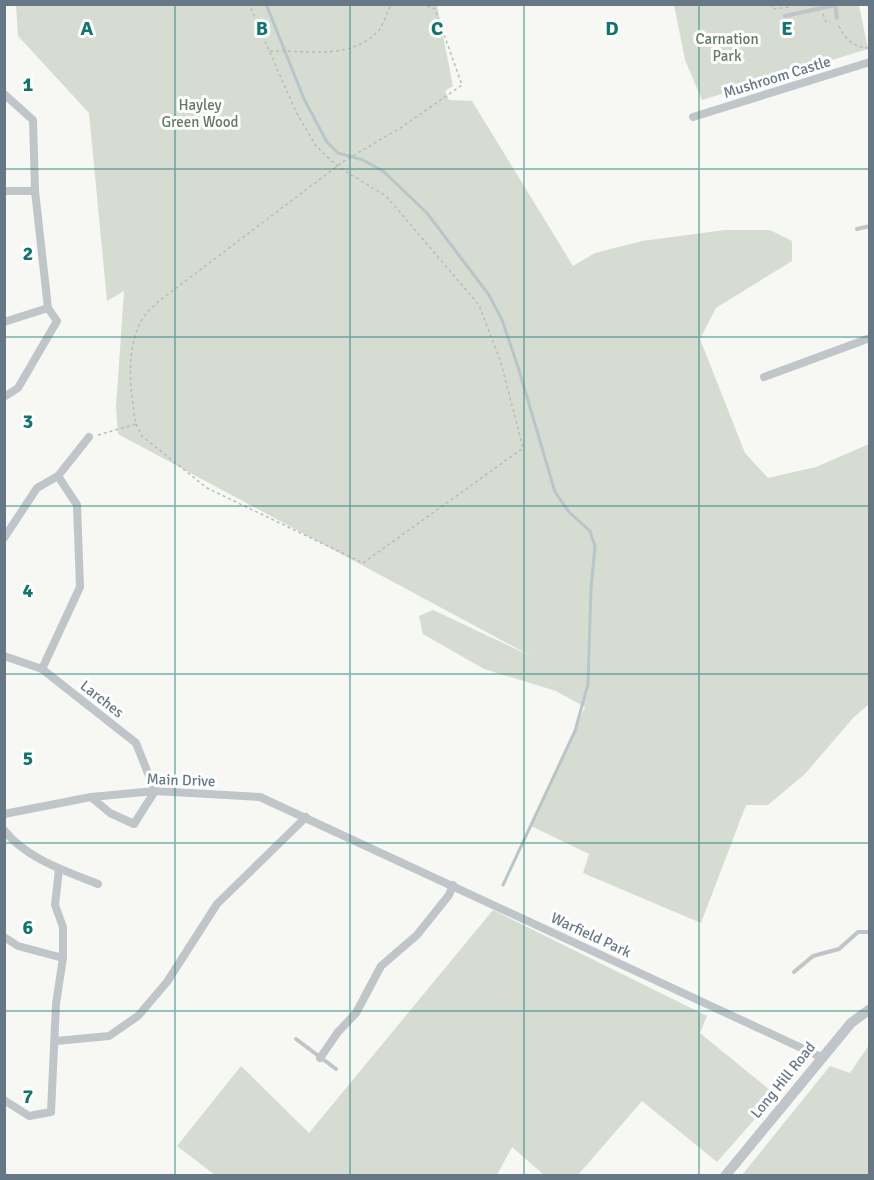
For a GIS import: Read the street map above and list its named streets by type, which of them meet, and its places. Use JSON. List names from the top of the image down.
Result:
{
  "streets": {
    "street": [
      "Mushroom Castle",
      "Larches",
      "Main Drive",
      "Warfield Park",
      "Long Hill Road"
    ]
  },
  "crossings": [
    ["Larches", "Main Drive"],
    ["Main Drive", "Warfield Park"],
    ["Warfield Park", "Long Hill Road"]
  ],
  "parks": ["Carnation Park", "Hayley Green Wood"],
  "grid": {
    "columns": [
      "A",
      "B",
      "C",
      "D",
      "E"
    ],
    "rows": [
      "1",
      "2",
      "3",
      "4",
      "5",
      "6",
      "7"
    ]
  }
}
